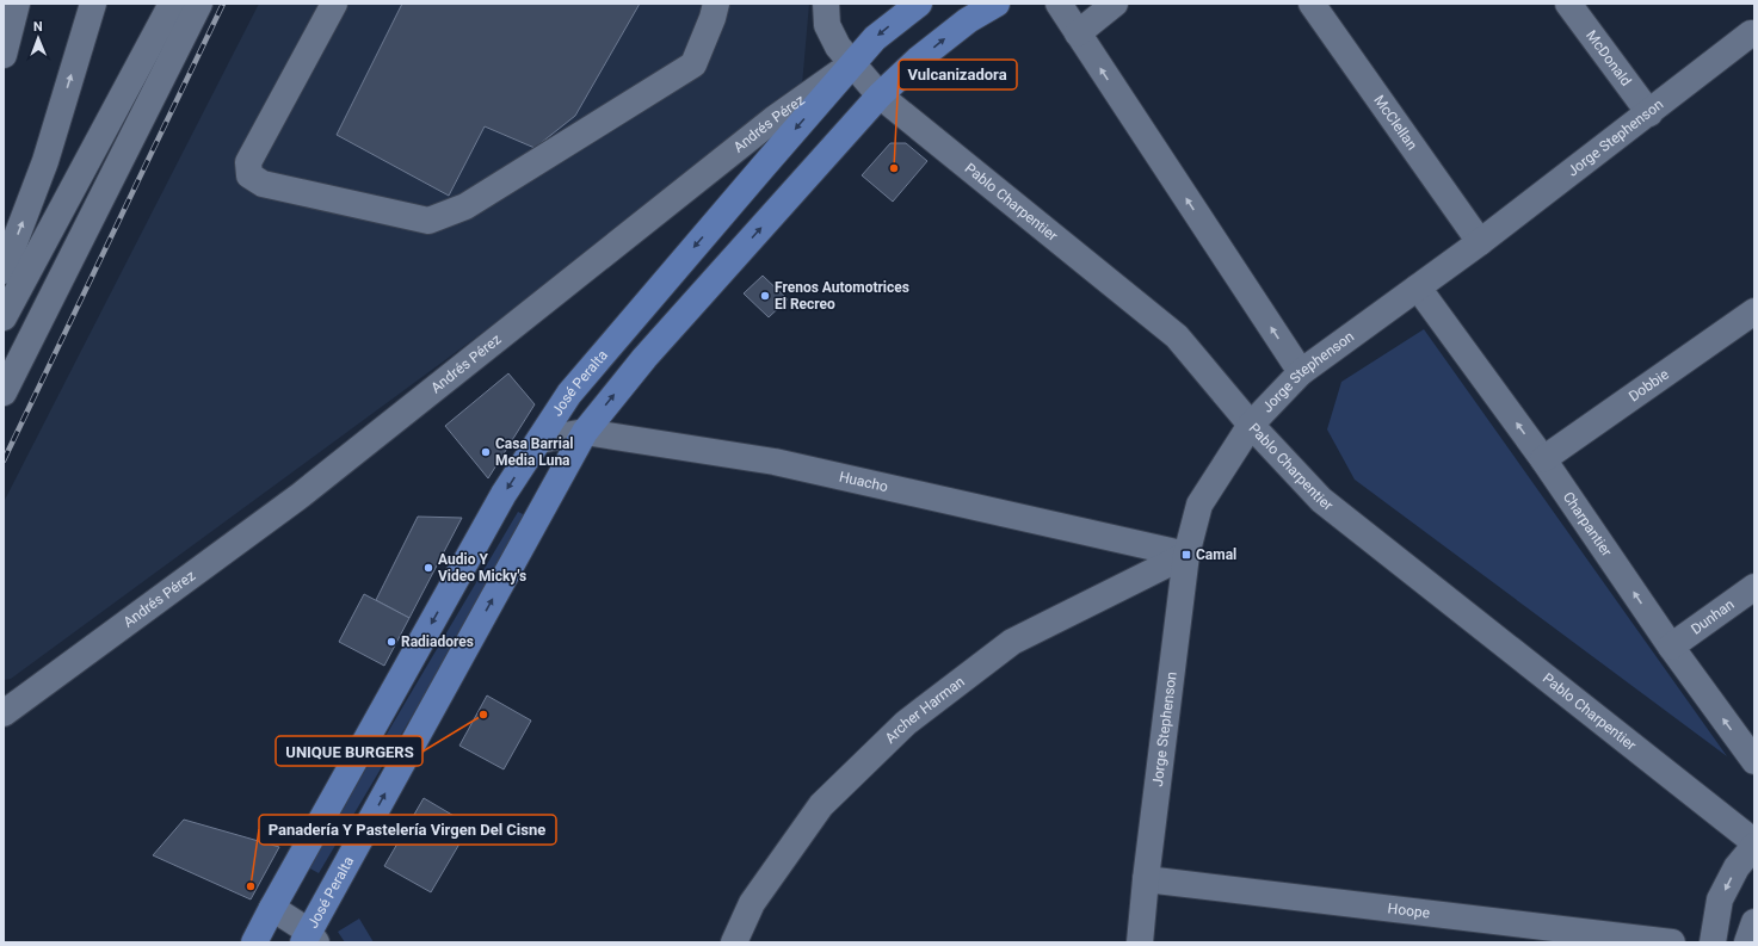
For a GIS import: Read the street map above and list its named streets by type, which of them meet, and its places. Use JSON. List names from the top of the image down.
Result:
{
  "streets": {
    "main road": ["Andrés Pérez", "José Peralta"],
    "street": [
      "McDonald",
      "McClellan",
      "Jorge Stephenson",
      "Pablo Charpentier",
      "Dobbie",
      "Huacho",
      "Charpantier",
      "Dunhan",
      "Archer Harman",
      "Hoope"
    ]
  },
  "crossings": [
    ["McDonald", "Jorge Stephenson"],
    ["McClellan", "Jorge Stephenson"],
    ["Andrés Pérez", "Pablo Charpentier"],
    ["Andrés Pérez", "José Peralta"],
    ["Jorge Stephenson", "Pablo Charpentier"],
    ["Jorge Stephenson", "Huacho"],
    ["Jorge Stephenson", "Charpantier"],
    ["Jorge Stephenson", "Archer Harman"],
    ["Jorge Stephenson", "Hoope"],
    ["Pablo Charpentier", "José Peralta"],
    ["José Peralta", "Huacho"],
    ["Dobbie", "Charpantier"],
    ["Huacho", "Archer Harman"],
    ["Charpantier", "Dunhan"]
  ],
  "one_way": ["Charpantier"],
  "places": {
    "other": [
      "Vulcanizadora",
      "Frenos Automotrices El Recreo",
      "Casa Barrial Media Luna",
      "Audio Y Video Micky's",
      "Radiadores",
      "UNIQUE BURGERS",
      "Panadería Y Pastelería Virgen Del Cisne"
    ],
    "transit": ["Camal"]
  },
  "north": "top"
}
